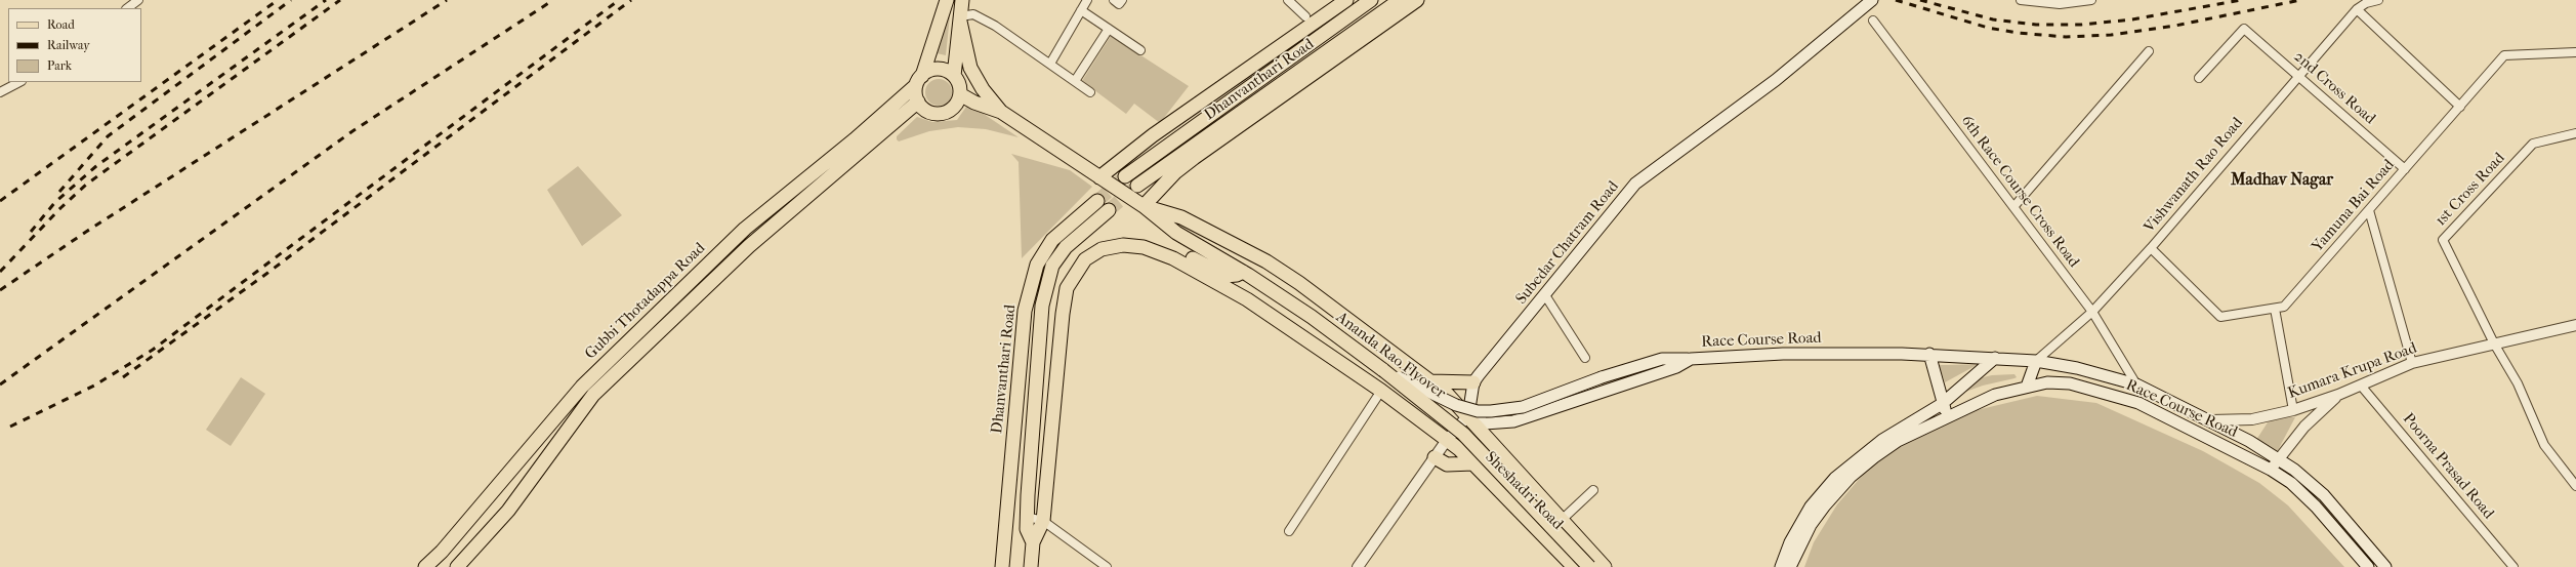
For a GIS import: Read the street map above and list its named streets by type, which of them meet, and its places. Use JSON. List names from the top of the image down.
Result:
{
  "streets": {
    "main road": [
      "Dhanvanthari Road",
      "Subedar Chatram Road",
      "Gubbi Thotadappa Road",
      "Race Course Road",
      "Ananda Rao Flyover",
      "Sheshadri Road"
    ],
    "street": [
      "2nd Cross Road",
      "Vishwanath Rao Road",
      "1st Cross Road",
      "6th Race Course Cross Road",
      "Yamuna Bai Road",
      "Kumara Krupa Road",
      "Poorna Prasad Road"
    ]
  },
  "crossings": [
    ["2nd Cross Road", "Vishwanath Rao Road"],
    ["2nd Cross Road", "Yamuna Bai Road"],
    ["Vishwanath Rao Road", "6th Race Course Cross Road"],
    ["Vishwanath Rao Road", "Yamuna Bai Road"],
    ["Vishwanath Rao Road", "Race Course Road"],
    ["1st Cross Road", "Kumara Krupa Road"],
    ["6th Race Course Cross Road", "Race Course Road"],
    ["Race Course Road", "Kumara Krupa Road"],
    ["Kumara Krupa Road", "Poorna Prasad Road"]
  ],
  "districts": ["Madhav Nagar"],
  "legend": ["Road", "Railway", "Park"]
}
